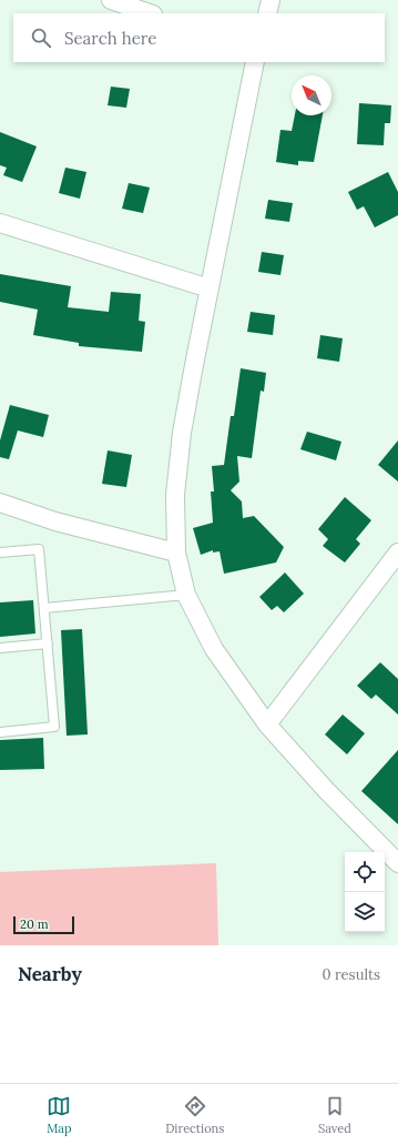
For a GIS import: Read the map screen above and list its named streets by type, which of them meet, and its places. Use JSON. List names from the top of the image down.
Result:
{
  "scale_bar": "20 m",
  "north": "top left",
  "page": {
    "search": "Search here",
    "scale": "20 m",
    "heading": ["Nearby", "0 results"],
    "nav": ["Map", "Directions", "Saved"]
  }
}
